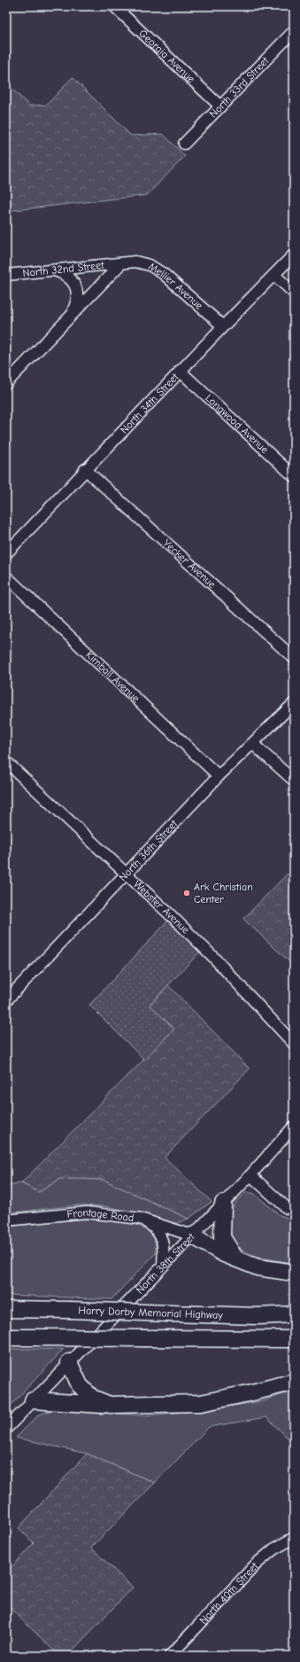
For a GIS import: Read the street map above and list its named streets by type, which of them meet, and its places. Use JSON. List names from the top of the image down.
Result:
{
  "streets": {
    "highway": ["Harry Darby Memorial Highway"],
    "street": [
      "Georgia Avenue",
      "North 33rd Street",
      "North 32nd Street",
      "Mellier Avenue",
      "North 34th Street",
      "Longwood Avenue",
      "Yecker Avenue",
      "Kimball Avenue",
      "North 36th Street",
      "Webster Avenue",
      "Frontage Road",
      "North 38th Street",
      "North 40th Street"
    ]
  },
  "crossings": [
    ["Georgia Avenue", "North 33rd Street"],
    ["North 32nd Street", "Mellier Avenue"],
    ["Mellier Avenue", "North 34th Street"],
    ["North 34th Street", "Longwood Avenue"],
    ["North 34th Street", "Yecker Avenue"],
    ["Kimball Avenue", "North 36th Street"],
    ["North 36th Street", "Webster Avenue"],
    ["Frontage Road", "North 38th Street"]
  ],
  "places": ["Ark Christian Center"]
}
